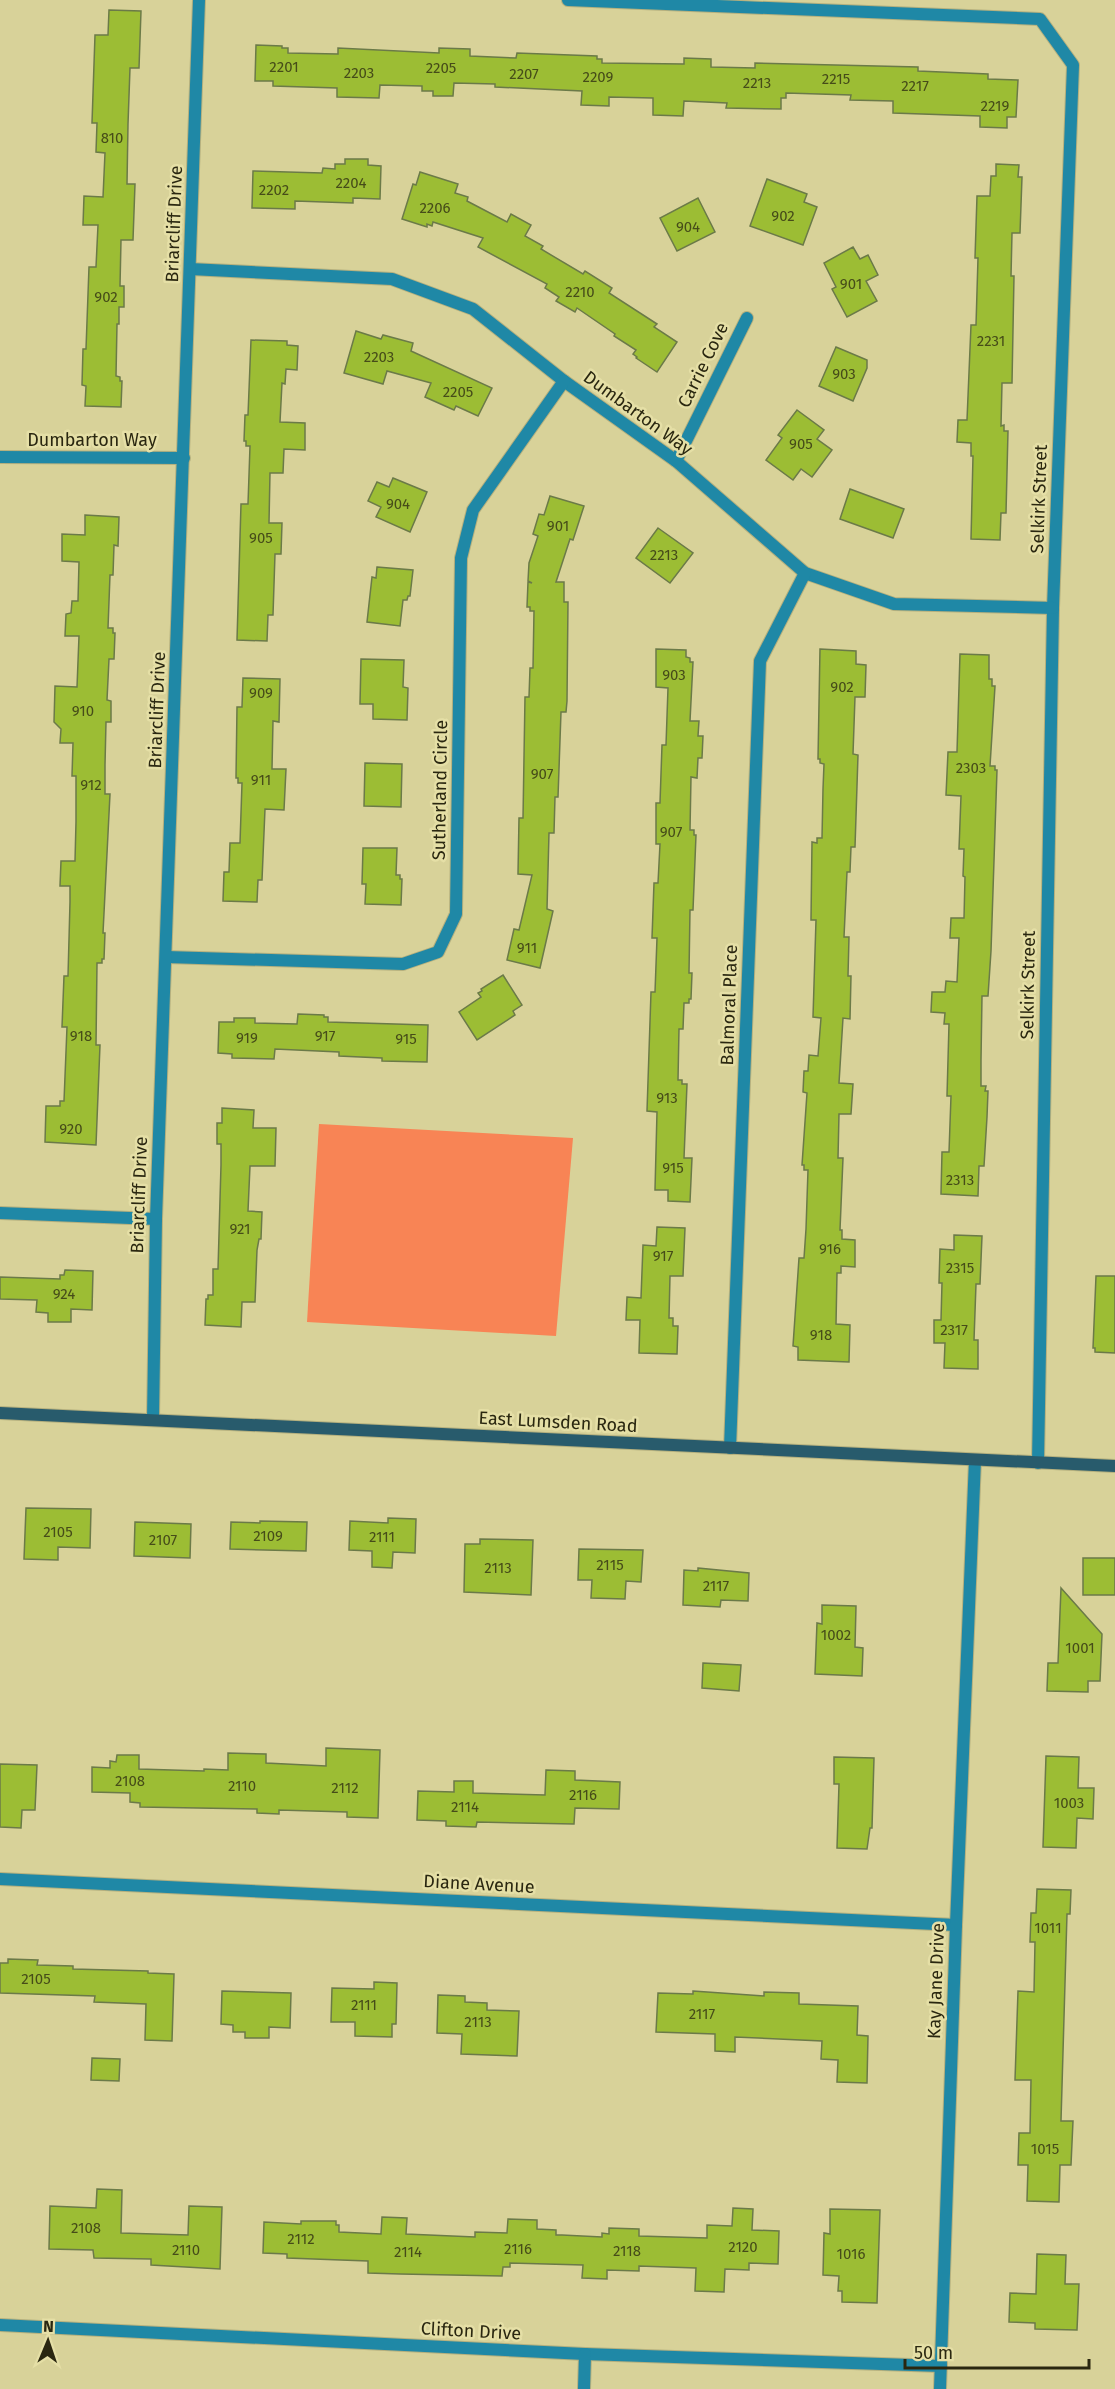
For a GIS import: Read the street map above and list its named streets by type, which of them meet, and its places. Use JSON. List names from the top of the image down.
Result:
{
  "streets": {
    "street": [
      "Briarcliff Drive",
      "Carrie Cove",
      "Dumbarton Way",
      "Selkirk Street",
      "Sutherland Circle",
      "Balmoral Place",
      "East Lumsden Road",
      "Diane Avenue",
      "Kay Jane Drive",
      "Clifton Drive"
    ]
  },
  "crossings": [
    ["Briarcliff Drive", "Dumbarton Way"],
    ["Briarcliff Drive", "Sutherland Circle"],
    ["Briarcliff Drive", "East Lumsden Road"],
    ["Carrie Cove", "Dumbarton Way"],
    ["Dumbarton Way", "Selkirk Street"],
    ["Dumbarton Way", "Sutherland Circle"],
    ["Dumbarton Way", "Balmoral Place"],
    ["Selkirk Street", "East Lumsden Road"],
    ["Balmoral Place", "East Lumsden Road"],
    ["East Lumsden Road", "Kay Jane Drive"],
    ["Diane Avenue", "Kay Jane Drive"],
    ["Kay Jane Drive", "Clifton Drive"]
  ],
  "house_numbers": [
    "2201",
    "2205",
    "2203",
    "2207",
    "2209",
    "2215",
    "2213",
    "2217",
    "2219",
    "810",
    "2204",
    "2202",
    "2206",
    "902",
    "904",
    "901",
    "2210",
    "902",
    "2231",
    "2203",
    "903",
    "2205",
    "905",
    "904",
    "901",
    "905",
    "2213",
    "903",
    "902",
    "909",
    "910",
    "2303",
    "907",
    "911",
    "912",
    "907",
    "911",
    "918",
    "917",
    "919",
    "915",
    "913",
    "920",
    "915",
    "2313",
    "921",
    "916",
    "917",
    "2315",
    "924",
    "2317",
    "918",
    "2105",
    "2109",
    "2111",
    "2107",
    "2115",
    "2113",
    "2117",
    "1002",
    "1001",
    "2108",
    "2110",
    "2112",
    "2116",
    "1003",
    "2114",
    "1011",
    "2105",
    "2111",
    "2117",
    "2113",
    "1015",
    "2108",
    "2112",
    "2120",
    "2116",
    "2110",
    "2118",
    "2114",
    "1016"
  ],
  "scale_bar": "50 m",
  "north": "top"
}
